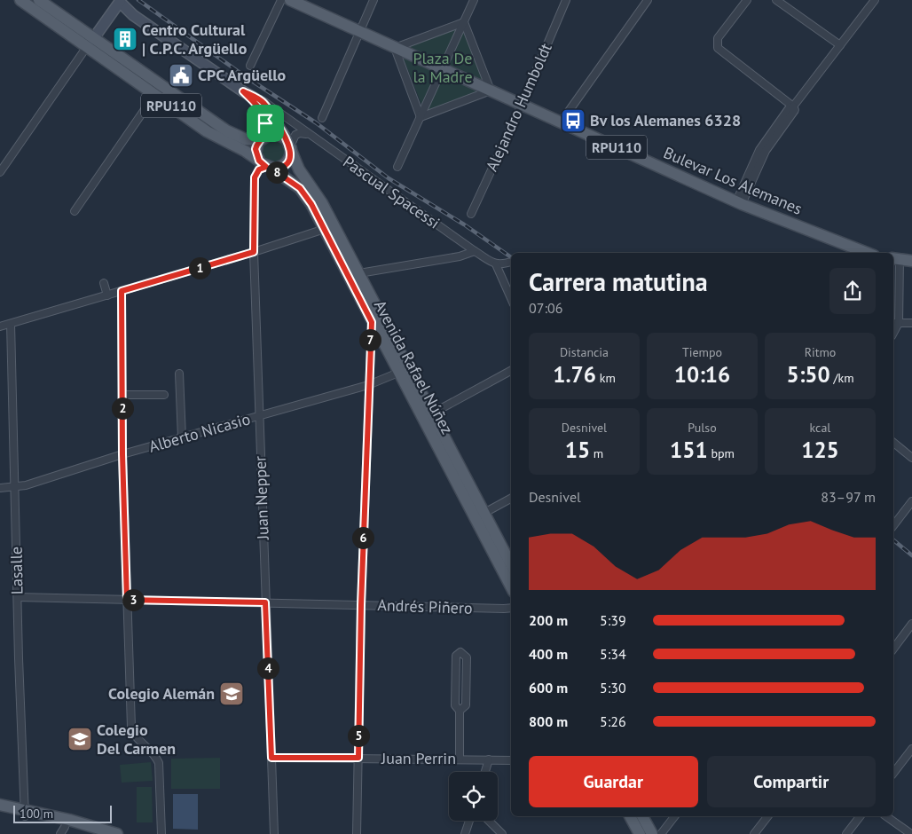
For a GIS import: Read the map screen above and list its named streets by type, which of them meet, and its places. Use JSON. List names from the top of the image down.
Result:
{
  "streets": {
    "main road": ["RPU110", "Bulevar Los Alemanes", "Avenida Rafael Núñez"],
    "street": [
      "Alejandro Humboldt",
      "Pascual Spacessi",
      "Alberto Nicasio",
      "Juan Nepper",
      "Lasalle",
      "Andrés Piñero",
      "Juan Perrin"
    ]
  },
  "crossings": [
    ["RPU110", "Avenida Rafael Núñez"],
    ["RPU110", "Juan Nepper"],
    ["Alejandro Humboldt", "Bulevar Los Alemanes"],
    ["Pascual Spacessi", "Avenida Rafael Núñez"],
    ["Avenida Rafael Núñez", "Alberto Nicasio"],
    ["Avenida Rafael Núñez", "Juan Nepper"],
    ["Alberto Nicasio", "Juan Nepper"],
    ["Alberto Nicasio", "Lasalle"],
    ["Juan Nepper", "Andrés Piñero"],
    ["Juan Nepper", "Juan Perrin"],
    ["Lasalle", "Andrés Piñero"]
  ],
  "parks": ["Plaza De la Madre"],
  "places": {
    "building": ["Centro Cultural | C.P.C. Argüello"],
    "public building": ["CPC Argüello"],
    "bus stop": ["Bv los Alemanes 6328"],
    "school or university": ["Colegio Alemán", "Colegio Del Carmen"]
  },
  "scale_bar": "100 m",
  "page": {
    "pins": [
      "8",
      "1",
      "7",
      "2",
      "6",
      "3",
      "4",
      "5"
    ],
    "heading": ["Carrera matutina", "07:06"],
    "stats": [
      ["Distancia", "1.76 km"],
      ["Tiempo", "10:16"],
      ["Ritmo", "5:50 /km"],
      ["Desnivel", "15 m"],
      ["Pulso", "151 bpm"],
      ["kcal", "125"]
    ],
    "chart": ["Desnivel", "83–97 m"],
    "list": [
      {
        "name": "200 m",
        "note": "5:39"
      },
      {
        "name": "400 m",
        "note": "5:34"
      },
      {
        "name": "600 m",
        "note": "5:30"
      },
      {
        "name": "800 m",
        "note": "5:26"
      }
    ],
    "buttons": ["Guardar", "Compartir"],
    "scale": "100 m"
  }
}
